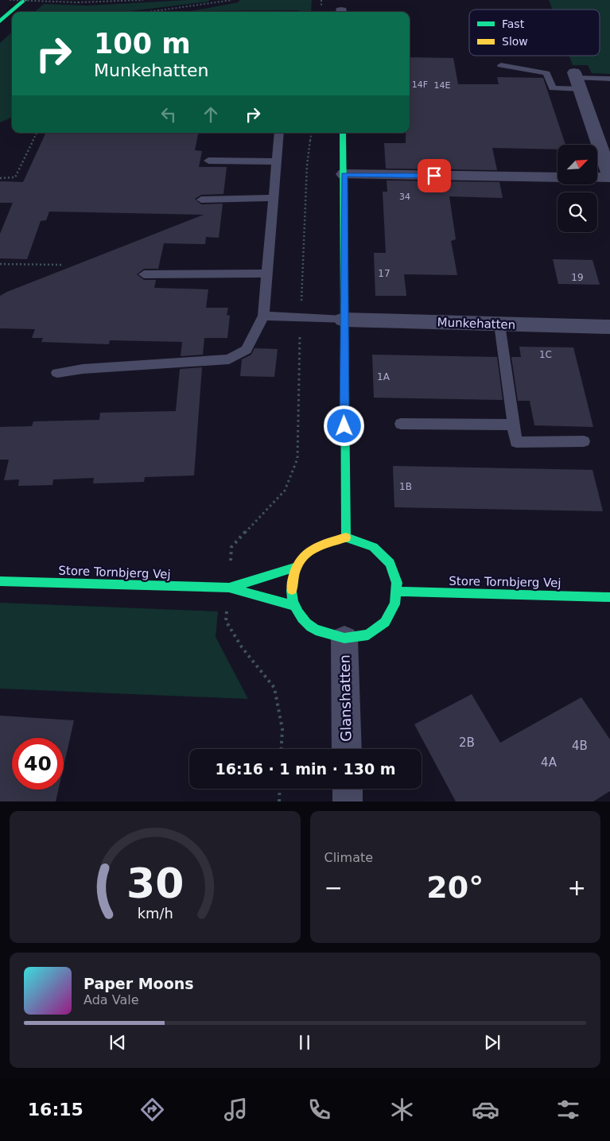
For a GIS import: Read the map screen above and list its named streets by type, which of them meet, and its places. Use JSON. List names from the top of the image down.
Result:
{
  "streets": {
    "street": ["Munkehatten", "Store Tornbjerg Vej", "Glanshatten"]
  },
  "crossings": [
    ["Store Tornbjerg Vej", "Glanshatten"]
  ],
  "house_numbers": [
    "14F",
    "14E",
    "34",
    "17",
    "19",
    "1C",
    "1A",
    "1B",
    "2B",
    "4B",
    "4A"
  ],
  "legend": ["Fast", "Slow"],
  "north": "top right",
  "page": {
    "turn": ["100 m", "Munkehatten"],
    "limit": "40",
    "trip": "16:16 · 1 min · 130 m",
    "tile": "Climate",
    "heat": ["−", "20°", "+"],
    "song": ["Paper Moons", "Ada Vale"],
    "tabs": "16:15",
    "gauge": ["30", "km/h"]
  }
}
